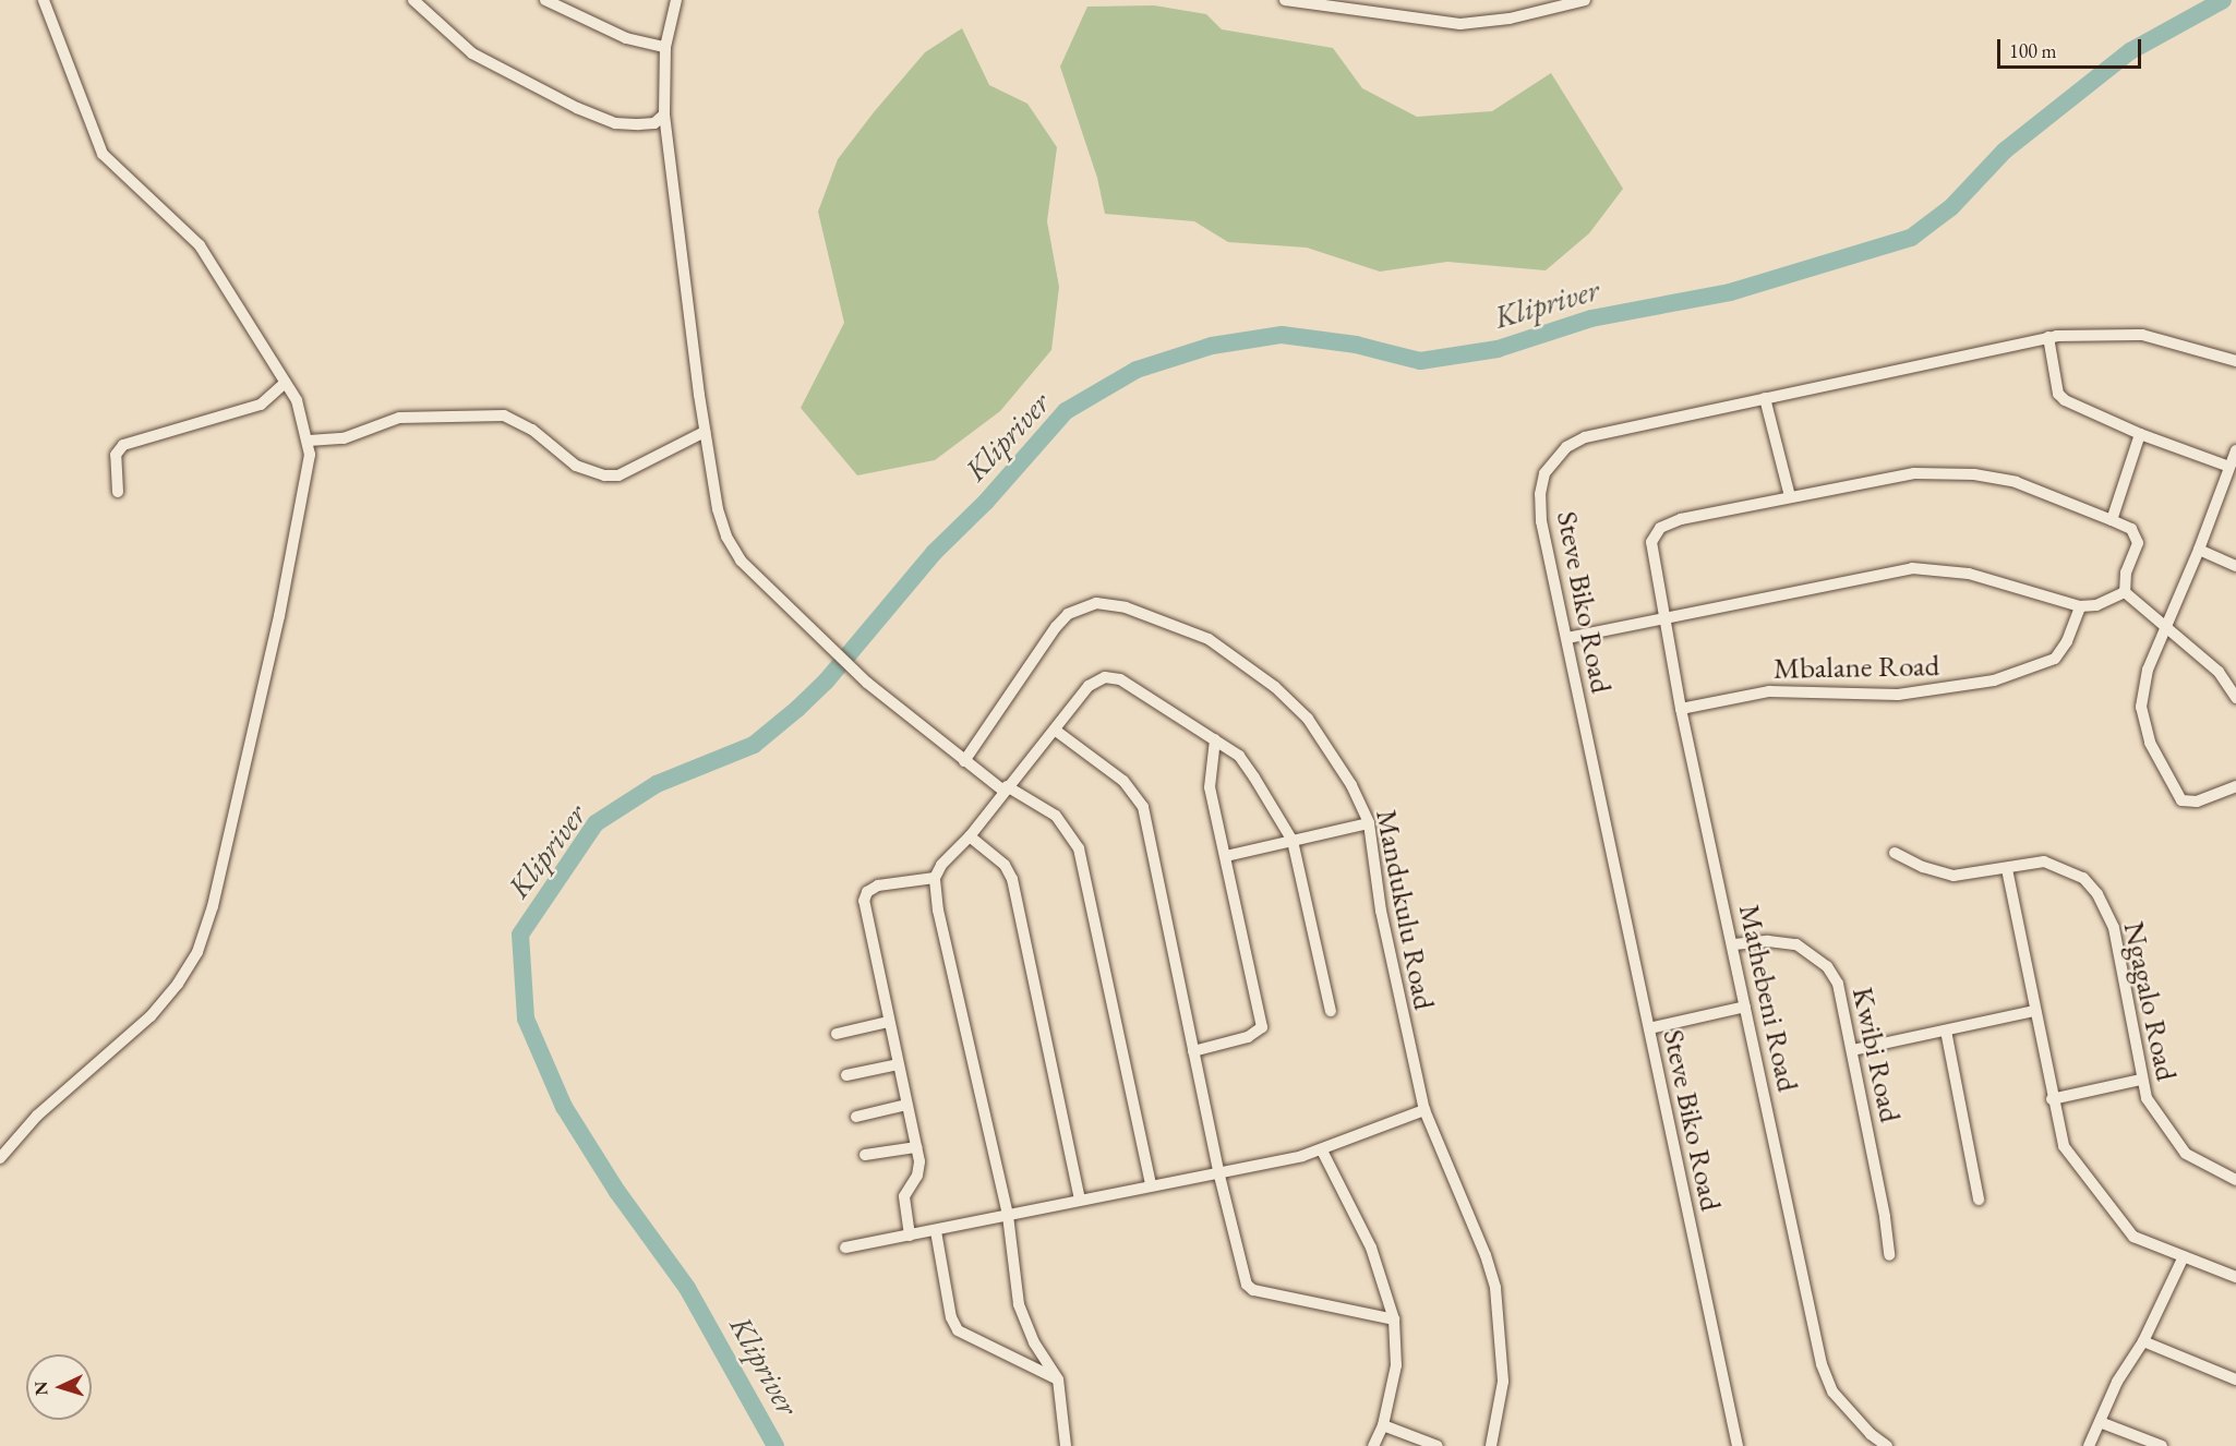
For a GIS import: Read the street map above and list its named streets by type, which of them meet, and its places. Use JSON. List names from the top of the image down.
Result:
{
  "streets": {
    "street": [
      "Steve Biko Road",
      "Mbalane Road",
      "Mandukulu Road",
      "Mathebeni Road",
      "Ngagalo Road",
      "Kwibi Road"
    ]
  },
  "crossings": [
    ["Mbalane Road", "Mathebeni Road"],
    ["Mathebeni Road", "Kwibi Road"]
  ],
  "water": ["Klipriver"],
  "scale_bar": "100 m",
  "north": "left"
}
